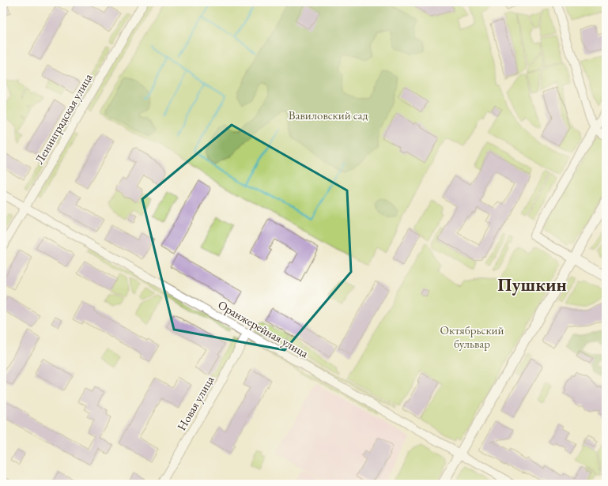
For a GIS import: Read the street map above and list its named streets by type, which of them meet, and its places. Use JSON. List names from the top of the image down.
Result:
{
  "streets": {
    "street": ["Ленинградская улица", "Оранжерейная улица", "Новая улица"]
  },
  "crossings": [
    ["Ленинградская улица", "Оранжерейная улица"],
    ["Оранжерейная улица", "Новая улица"]
  ],
  "districts": ["Пушкин"],
  "parks": ["Вавиловский сад", "Октябрьский бульвар"]
}
